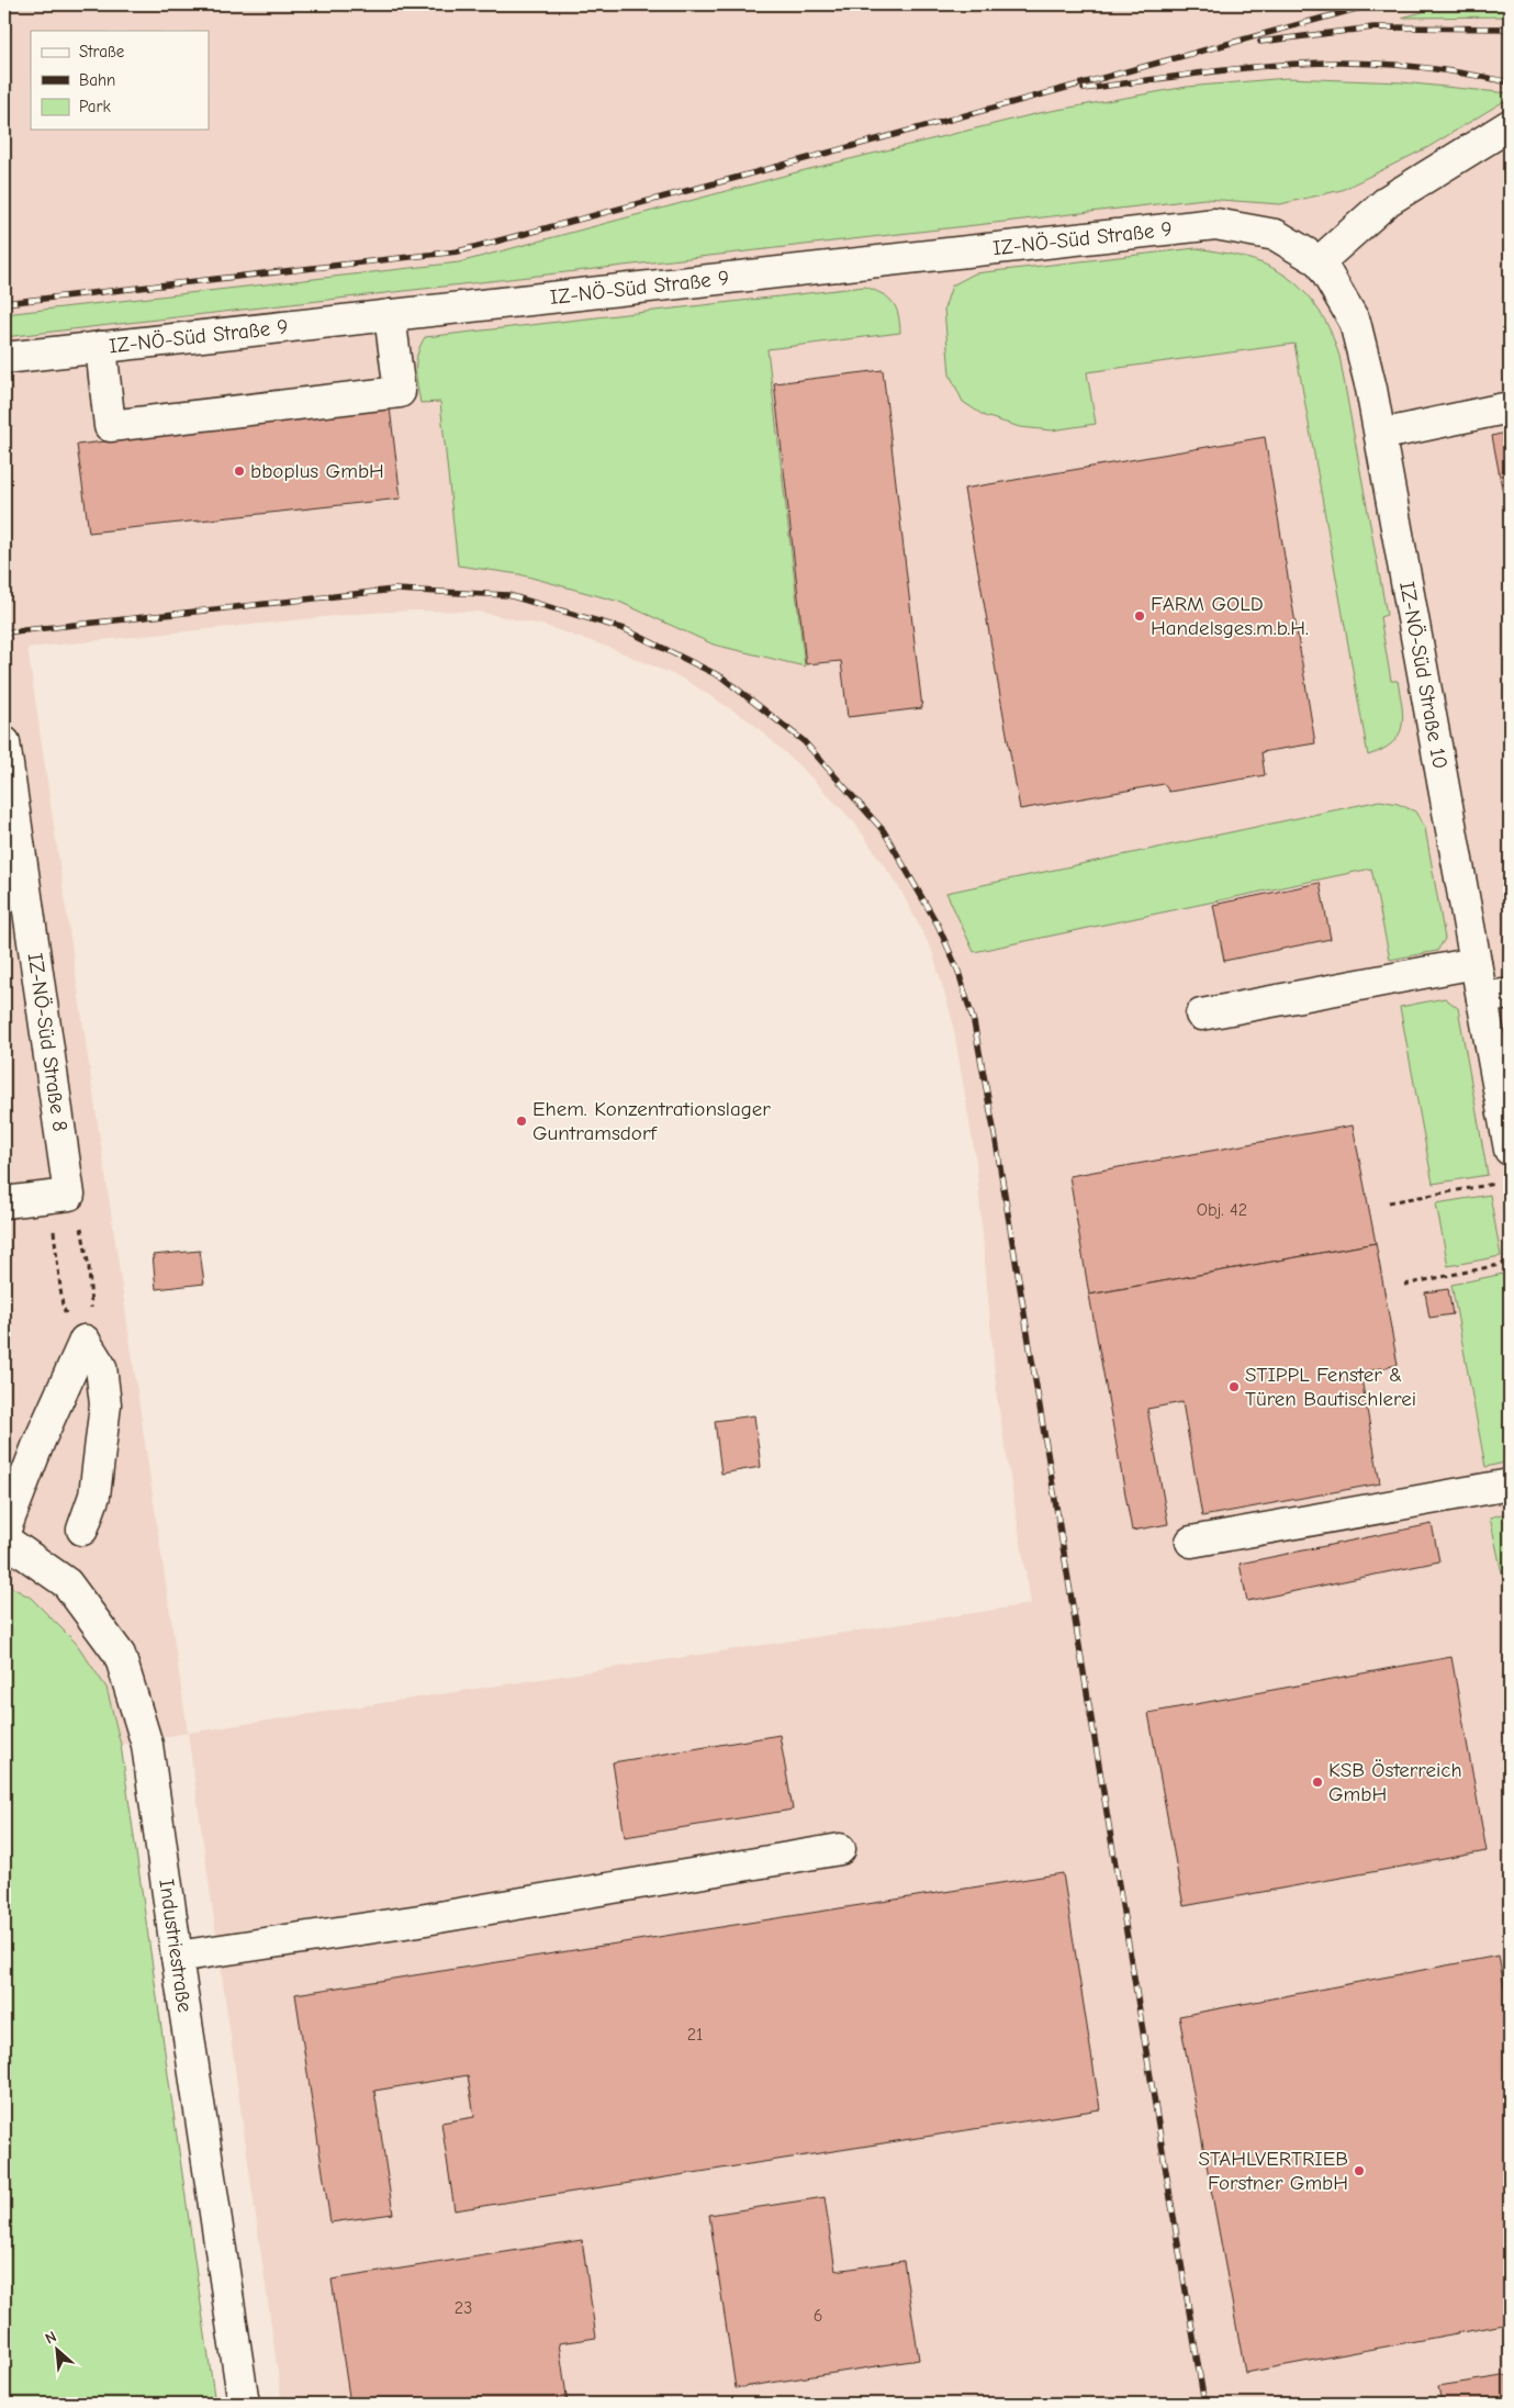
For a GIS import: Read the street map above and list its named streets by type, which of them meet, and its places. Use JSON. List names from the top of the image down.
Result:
{
  "streets": {
    "street": [
      "IZ-NÖ-Süd Straße 9",
      "IZ-NÖ-Süd Straße 10",
      "IZ-NÖ-Süd Straße 8",
      "Industriestraße"
    ]
  },
  "crossings": [
    ["IZ-NÖ-Süd Straße 9", "IZ-NÖ-Süd Straße 10"]
  ],
  "places": [
    "bboplus GmbH",
    "FARM GOLD Handelsges.m.b.H.",
    "Ehem. Konzentrationslager Guntramsdorf",
    "STIPPL Fenster & Türen Bautischlerei",
    "KSB Österreich GmbH",
    "STAHLVERTRIEB Forstner GmbH"
  ],
  "house_numbers": [
    "Obj. 42",
    "21",
    "23",
    "6"
  ],
  "legend": ["Straße", "Bahn", "Park"],
  "north": "top left"
}
